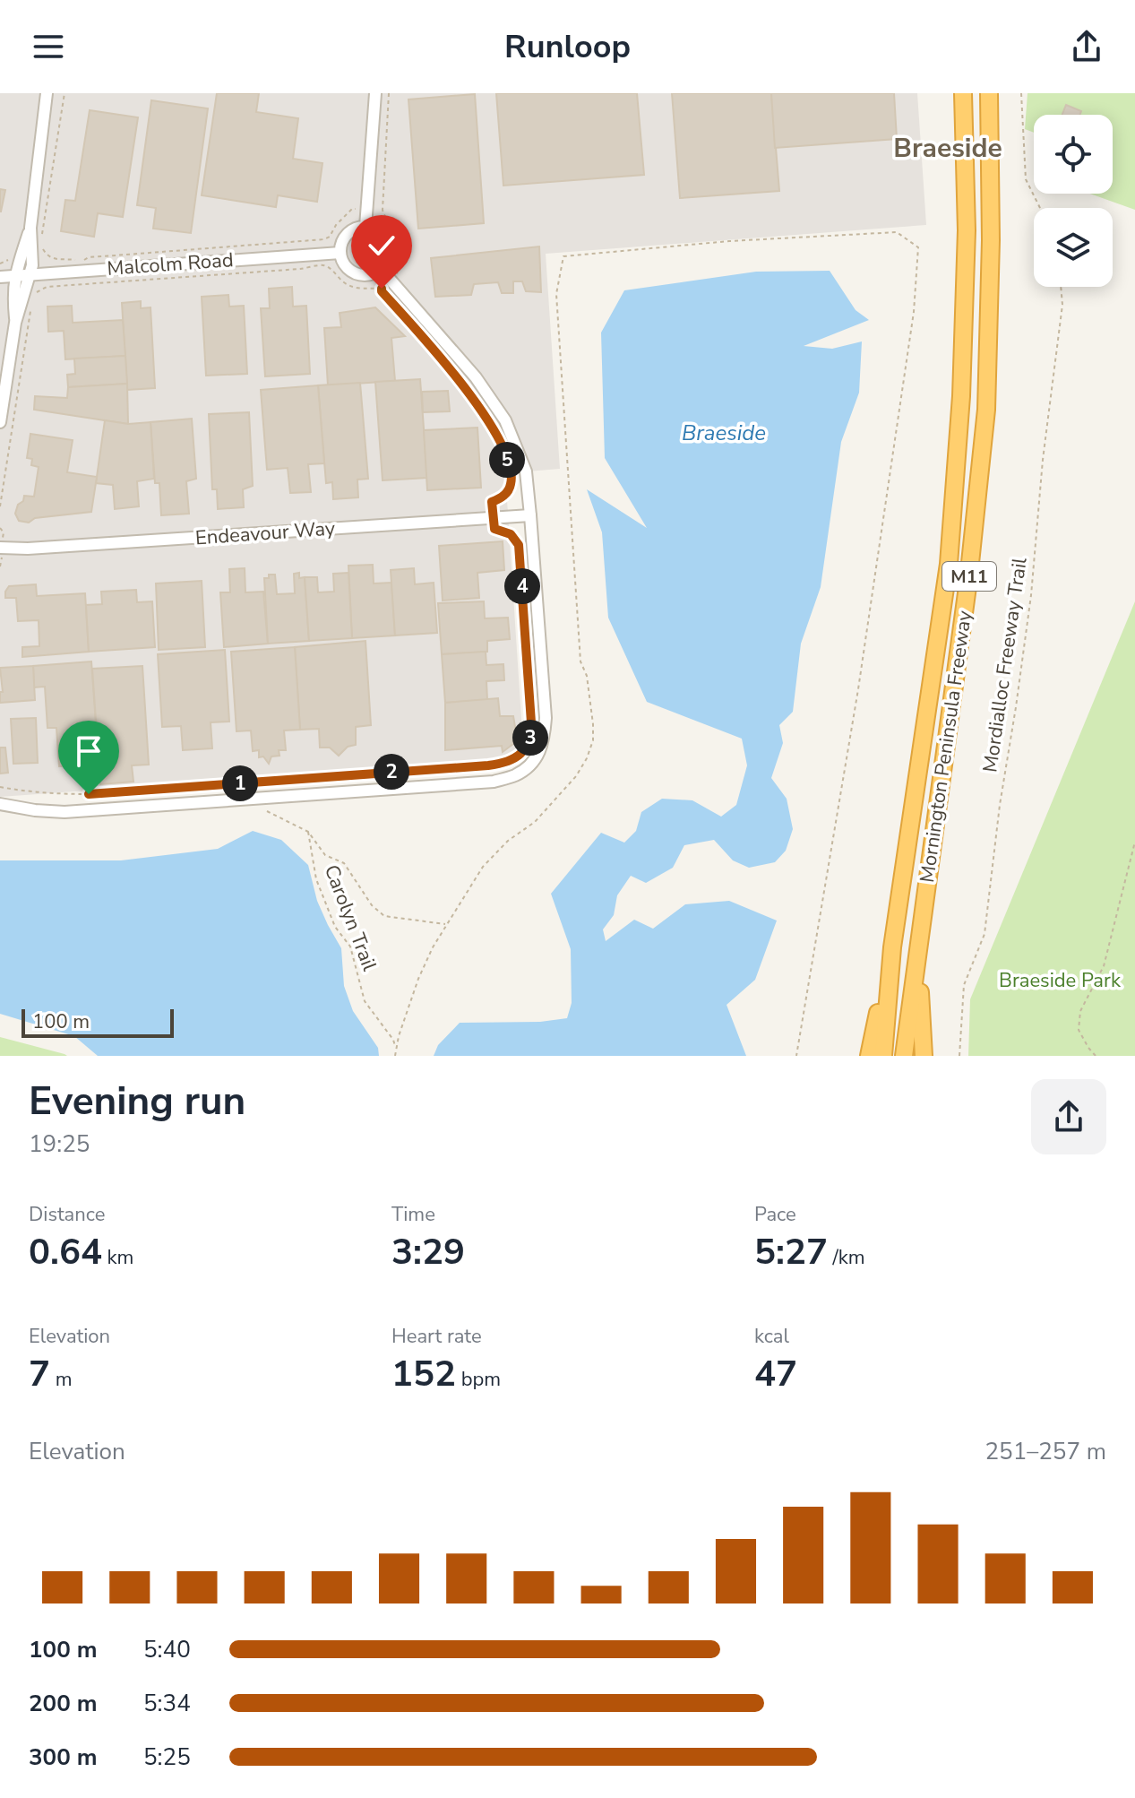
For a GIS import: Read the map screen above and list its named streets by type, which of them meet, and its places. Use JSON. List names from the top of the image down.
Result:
{
  "streets": {
    "highway": ["M11", "Mornington Peninsula Freeway"],
    "street": ["Malcolm Road", "Endeavour Way"],
    "path": ["Mordialloc Freeway Trail", "Carolyn Trail"]
  },
  "districts": ["Braeside"],
  "water": ["Braeside"],
  "parks": ["Braeside Park"],
  "scale_bar": "100 m",
  "page": {
    "header": "Runloop",
    "pins": [
      "5",
      "4",
      "3",
      "2",
      "1"
    ],
    "scale": "100 m",
    "heading": ["Evening run", "19:25"],
    "stats": [
      ["Distance", "0.64 km"],
      ["Time", "3:29"],
      ["Pace", "5:27 /km"],
      ["Elevation", "7 m"],
      ["Heart rate", "152 bpm"],
      ["kcal", "47"]
    ],
    "chart": ["Elevation", "251–257 m"],
    "list": [
      {
        "name": "100 m",
        "note": "5:40"
      },
      {
        "name": "200 m",
        "note": "5:34"
      },
      {
        "name": "300 m",
        "note": "5:25"
      }
    ]
  }
}
